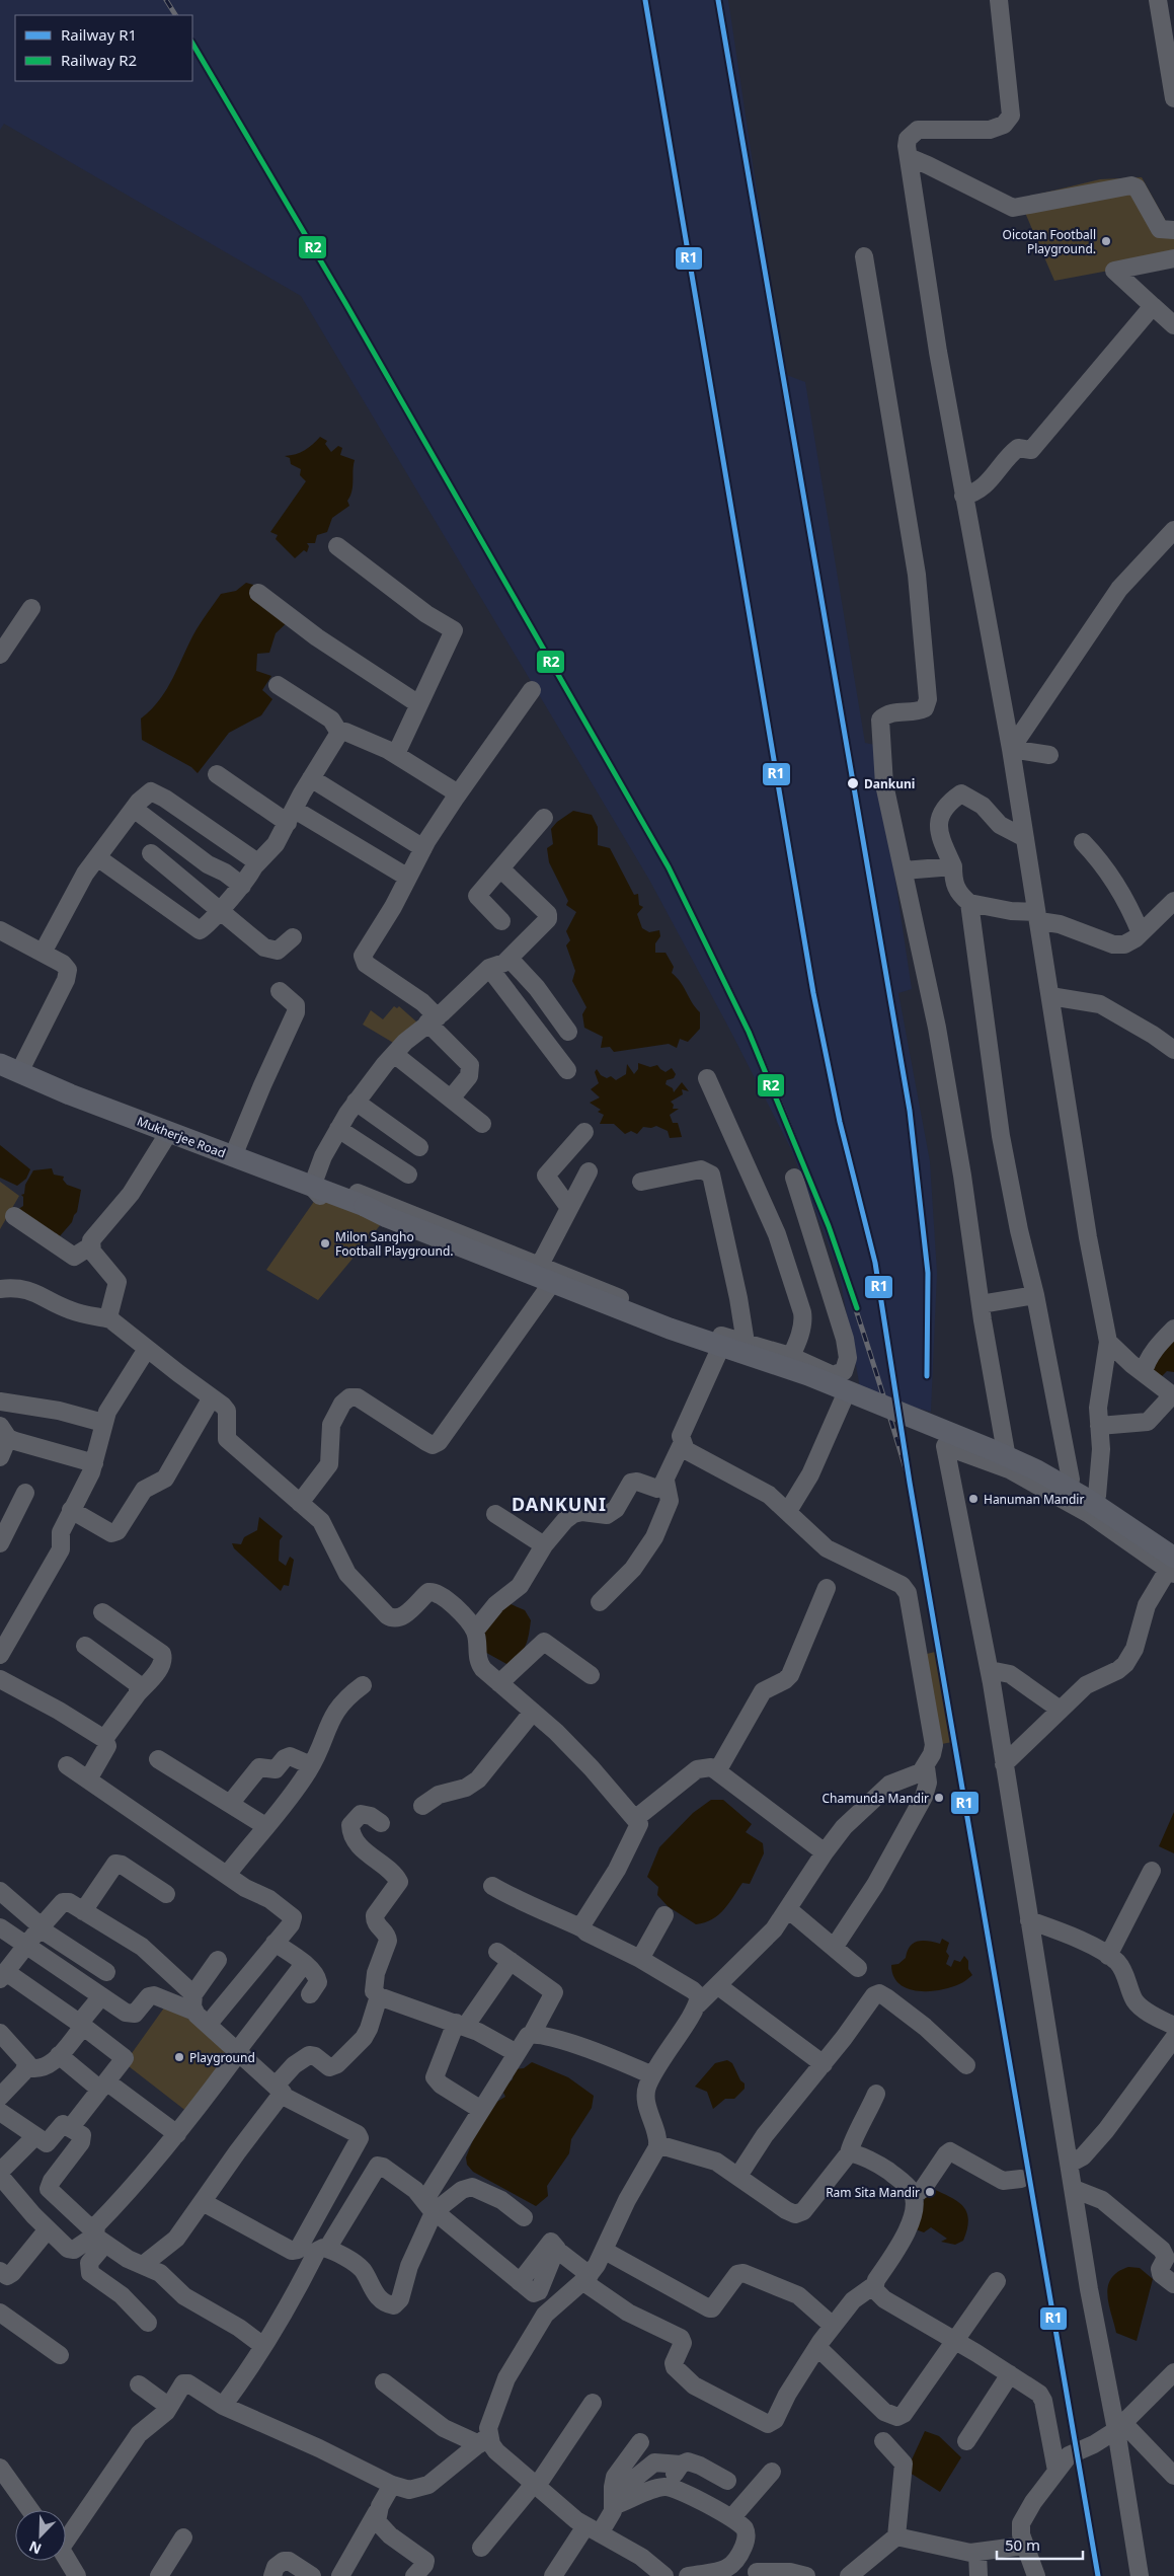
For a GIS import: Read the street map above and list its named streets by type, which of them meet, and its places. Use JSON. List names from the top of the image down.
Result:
{
  "streets": {
    "main road": ["Mukherjee Road"]
  },
  "districts": ["DANKUNI"],
  "places": [
    "Oicotan Football Playground.",
    "Dankuni",
    "Milon Sangho Football Playground.",
    "Hanuman Mandir",
    "Chamunda Mandir",
    "Playground",
    "Ram Sita Mandir"
  ],
  "lines": ["rail line R1", "rail line R2"],
  "legend": ["Railway R1", "Railway R2"],
  "scale_bar": "50 m",
  "north": "bottom left"
}
